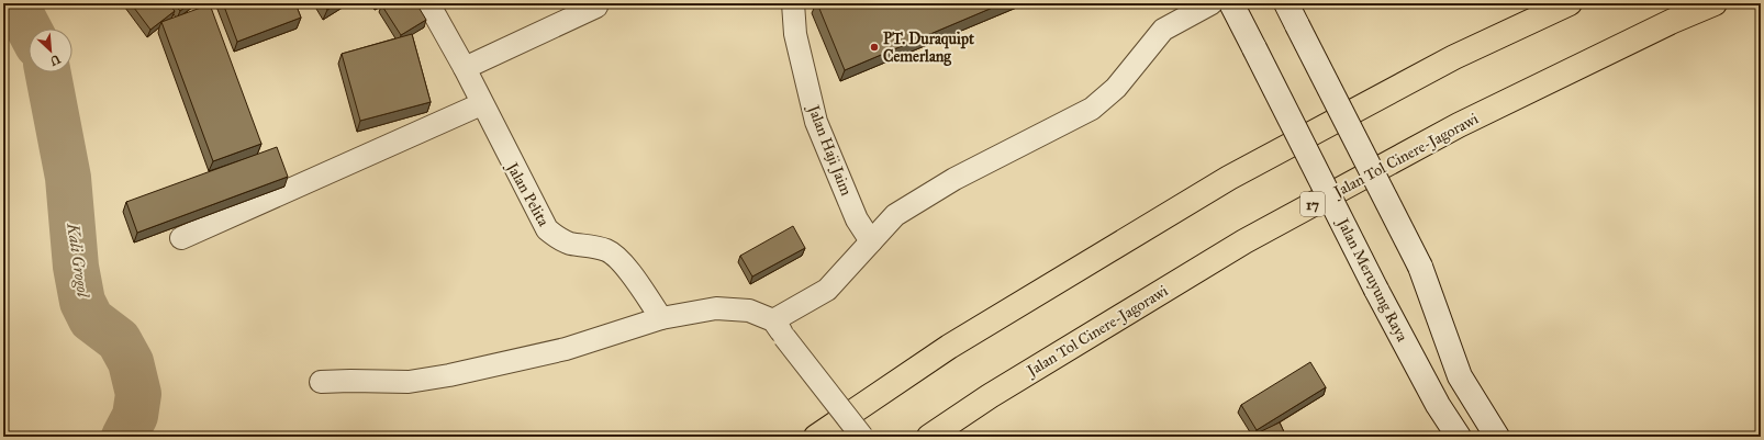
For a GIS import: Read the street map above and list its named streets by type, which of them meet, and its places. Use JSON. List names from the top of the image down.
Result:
{
  "streets": {
    "highway": ["Jalan Tol Cinere-Jagorawi", "17"],
    "main road": ["Jalan Meruyung Raya"],
    "street": ["Jalan Haji Jaim", "Jalan Pelita"]
  },
  "water": ["Kali Grogol"],
  "places": ["PT. Duraquipt Cemerlang"],
  "north": "bottom right"
}
